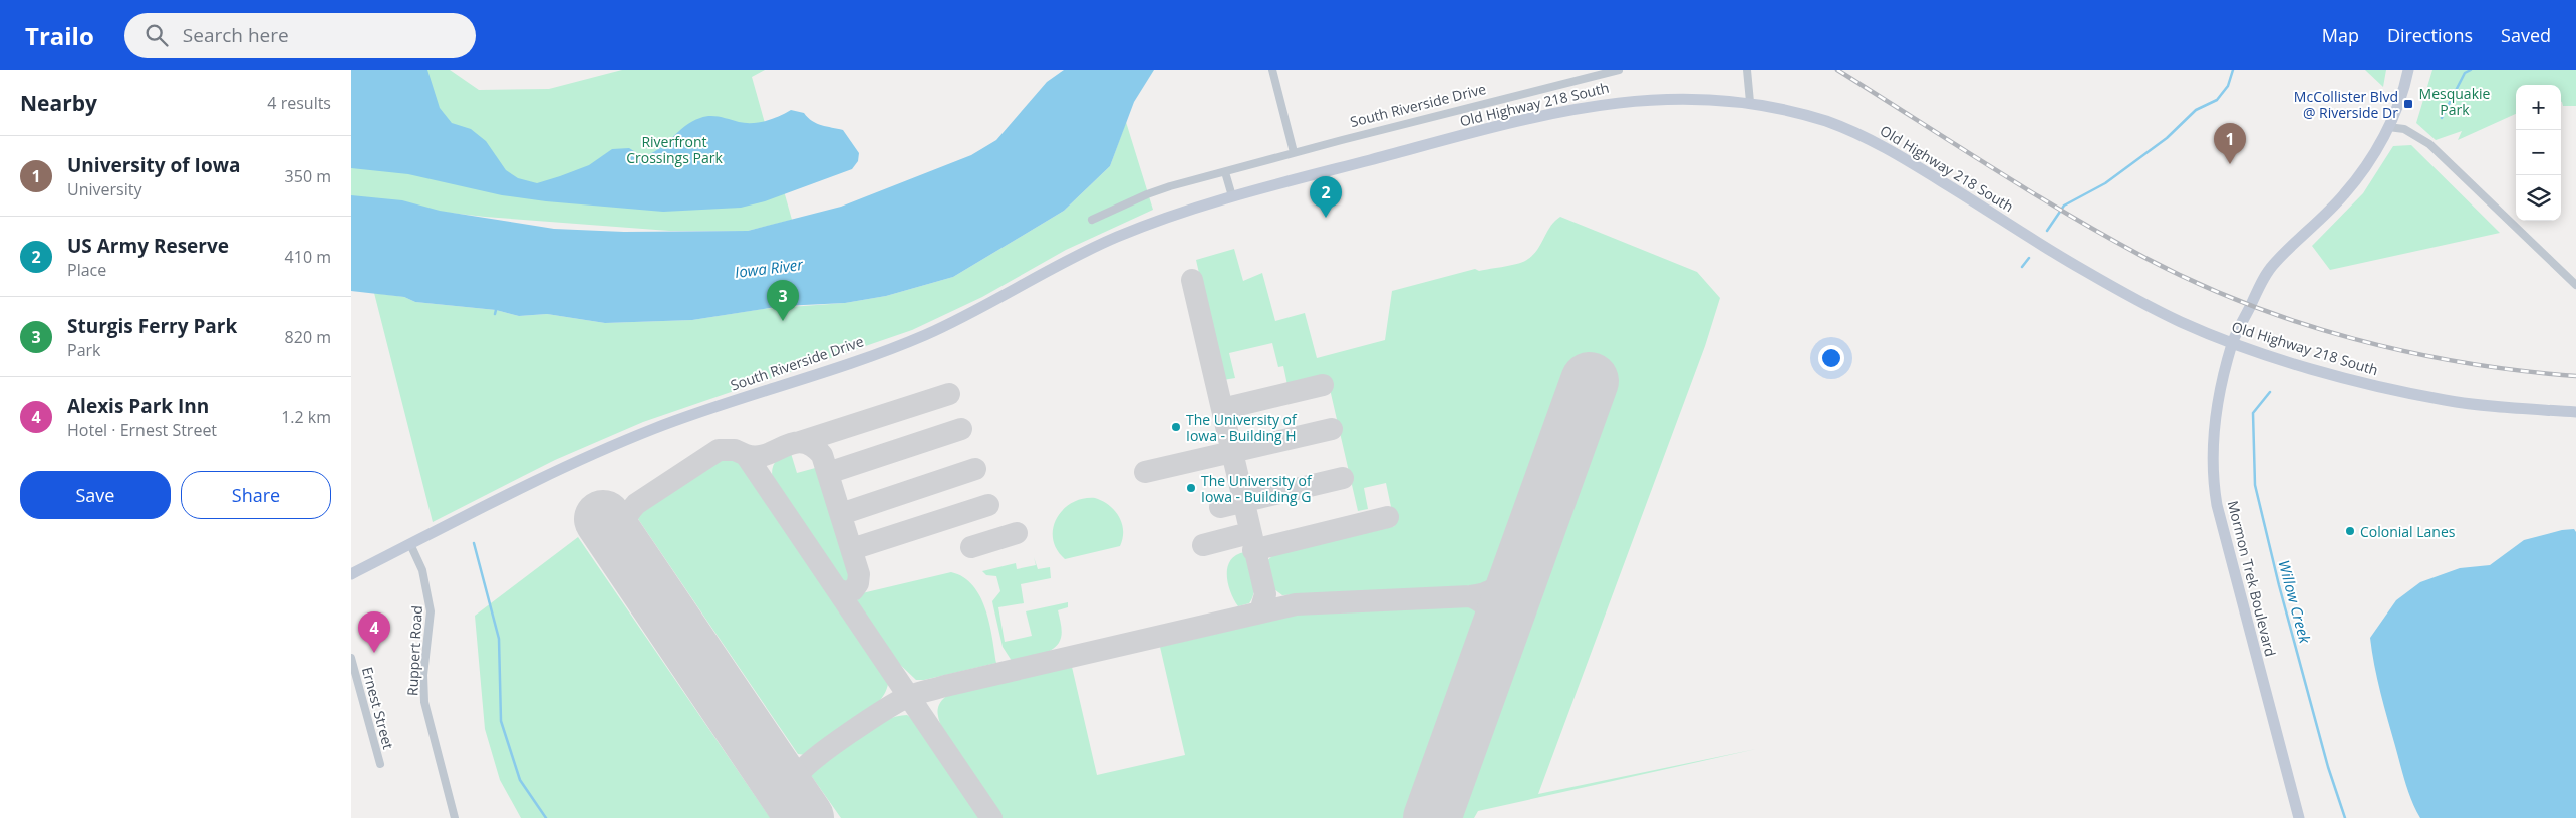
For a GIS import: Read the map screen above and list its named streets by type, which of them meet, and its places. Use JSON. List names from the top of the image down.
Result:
{
  "streets": {
    "main road": ["Old Highway 218 South", "South Riverside Drive", "Mormon Trek Boulevard"],
    "street": ["Ruppert Road", "Ernest Street"]
  },
  "crossings": [
    ["Old Highway 218 South", "South Riverside Drive"],
    ["Old Highway 218 South", "Mormon Trek Boulevard"],
    ["South Riverside Drive", "Ruppert Road"]
  ],
  "water": ["Iowa River", "Willow Creek"],
  "parks": ["Mesquakie Park", "Riverfront Crossings Park"],
  "places": {
    "transit": ["McCollister Blvd @ Riverside Dr"],
    "other": ["The University of Iowa - Building H", "The University of Iowa - Building G", "Colonial Lanes"]
  },
  "page": {
    "header": "Trailo",
    "search": "Search here",
    "nav": ["Map", "Directions", "Saved"],
    "heading": ["Nearby", "4 results"],
    "map_buttons": ["+", "−"],
    "pins": [
      "1",
      "2",
      "3",
      "4"
    ],
    "list": [
      {
        "mark": "1",
        "name": "University of Iowa",
        "note": "University",
        "value": "350 m"
      },
      {
        "mark": "2",
        "name": "US Army Reserve",
        "note": "Place",
        "value": "410 m"
      },
      {
        "mark": "3",
        "name": "Sturgis Ferry Park",
        "note": "Park",
        "value": "820 m"
      },
      {
        "mark": "4",
        "name": "Alexis Park Inn",
        "note": "Hotel · Ernest Street",
        "value": "1.2 km"
      }
    ],
    "buttons": ["Save", "Share"]
  }
}
